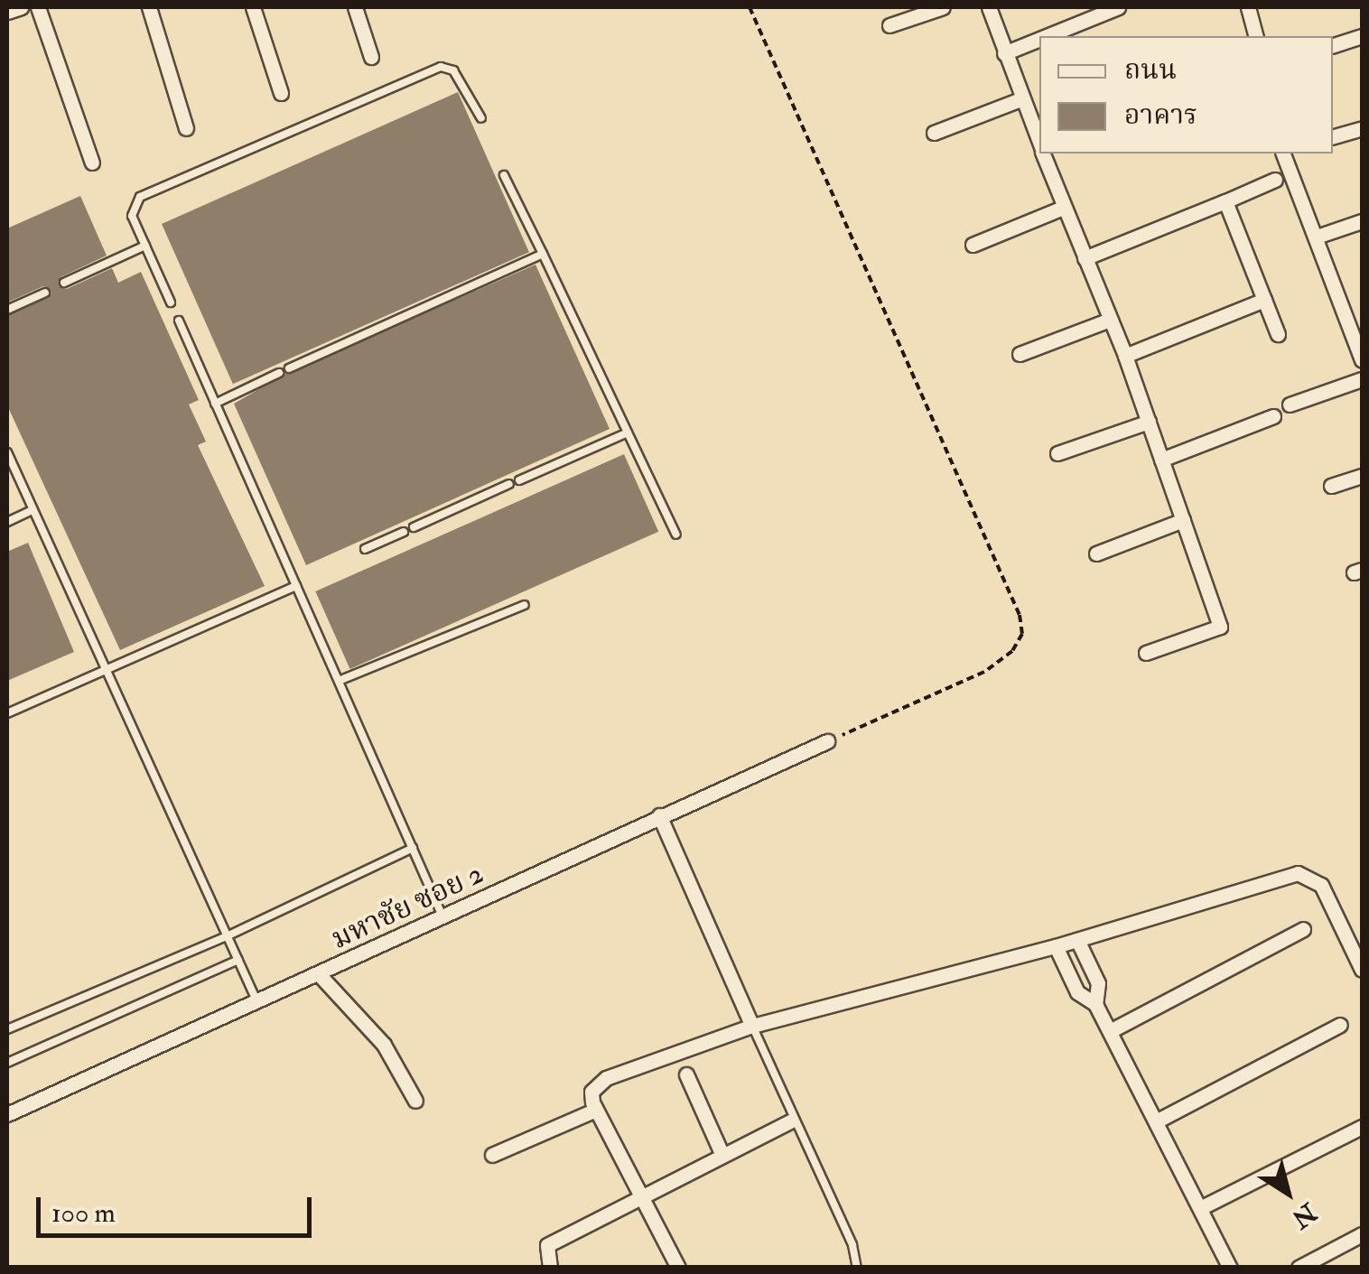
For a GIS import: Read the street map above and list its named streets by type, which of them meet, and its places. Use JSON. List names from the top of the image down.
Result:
{
  "streets": {
    "street": ["มหาชัย ซอย 2"]
  },
  "legend": ["ถนน", "อาคาร"],
  "scale_bar": "100 m",
  "north": "bottom right"
}
